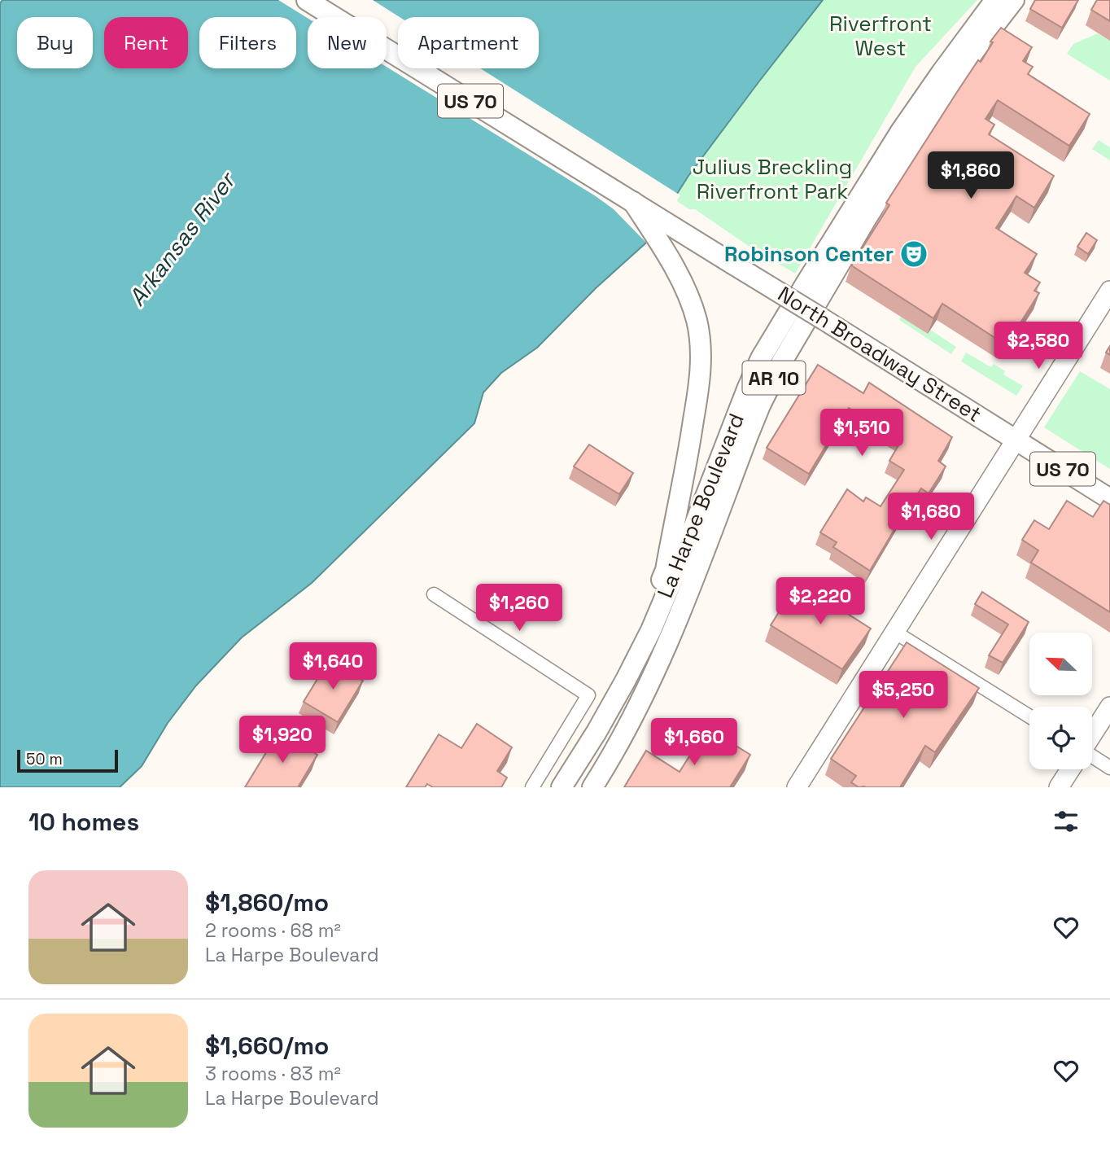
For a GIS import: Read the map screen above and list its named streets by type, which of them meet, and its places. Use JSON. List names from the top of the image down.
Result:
{
  "streets": {
    "main road": [
      "US 70",
      "North Broadway Street",
      "AR 10",
      "La Harpe Boulevard"
    ]
  },
  "crossings": [
    ["US 70", "North Broadway Street"]
  ],
  "water": ["Arkansas River"],
  "parks": ["Riverfront West", "Julius Breckling Riverfront Park"],
  "places": {
    "theatre": ["Robinson Center"]
  },
  "scale_bar": "50 m",
  "north": "top left",
  "page": {
    "chip": [
      "Buy",
      "Rent",
      "Filters",
      "New",
      "Apartment"
    ],
    "price": [
      "$1,860",
      "$2,580",
      "$1,510",
      "$1,680",
      "$2,220",
      "$1,260",
      "$1,640",
      "$5,250",
      "$1,920",
      "$1,660"
    ],
    "scale": "50 m",
    "heading": "10 homes",
    "list": [
      {
        "name": "$1,860/mo",
        "note": "2 rooms · 68 m² · La Harpe Boulevard"
      },
      {
        "name": "$1,660/mo",
        "note": "3 rooms · 83 m² · La Harpe Boulevard"
      }
    ]
  }
}
